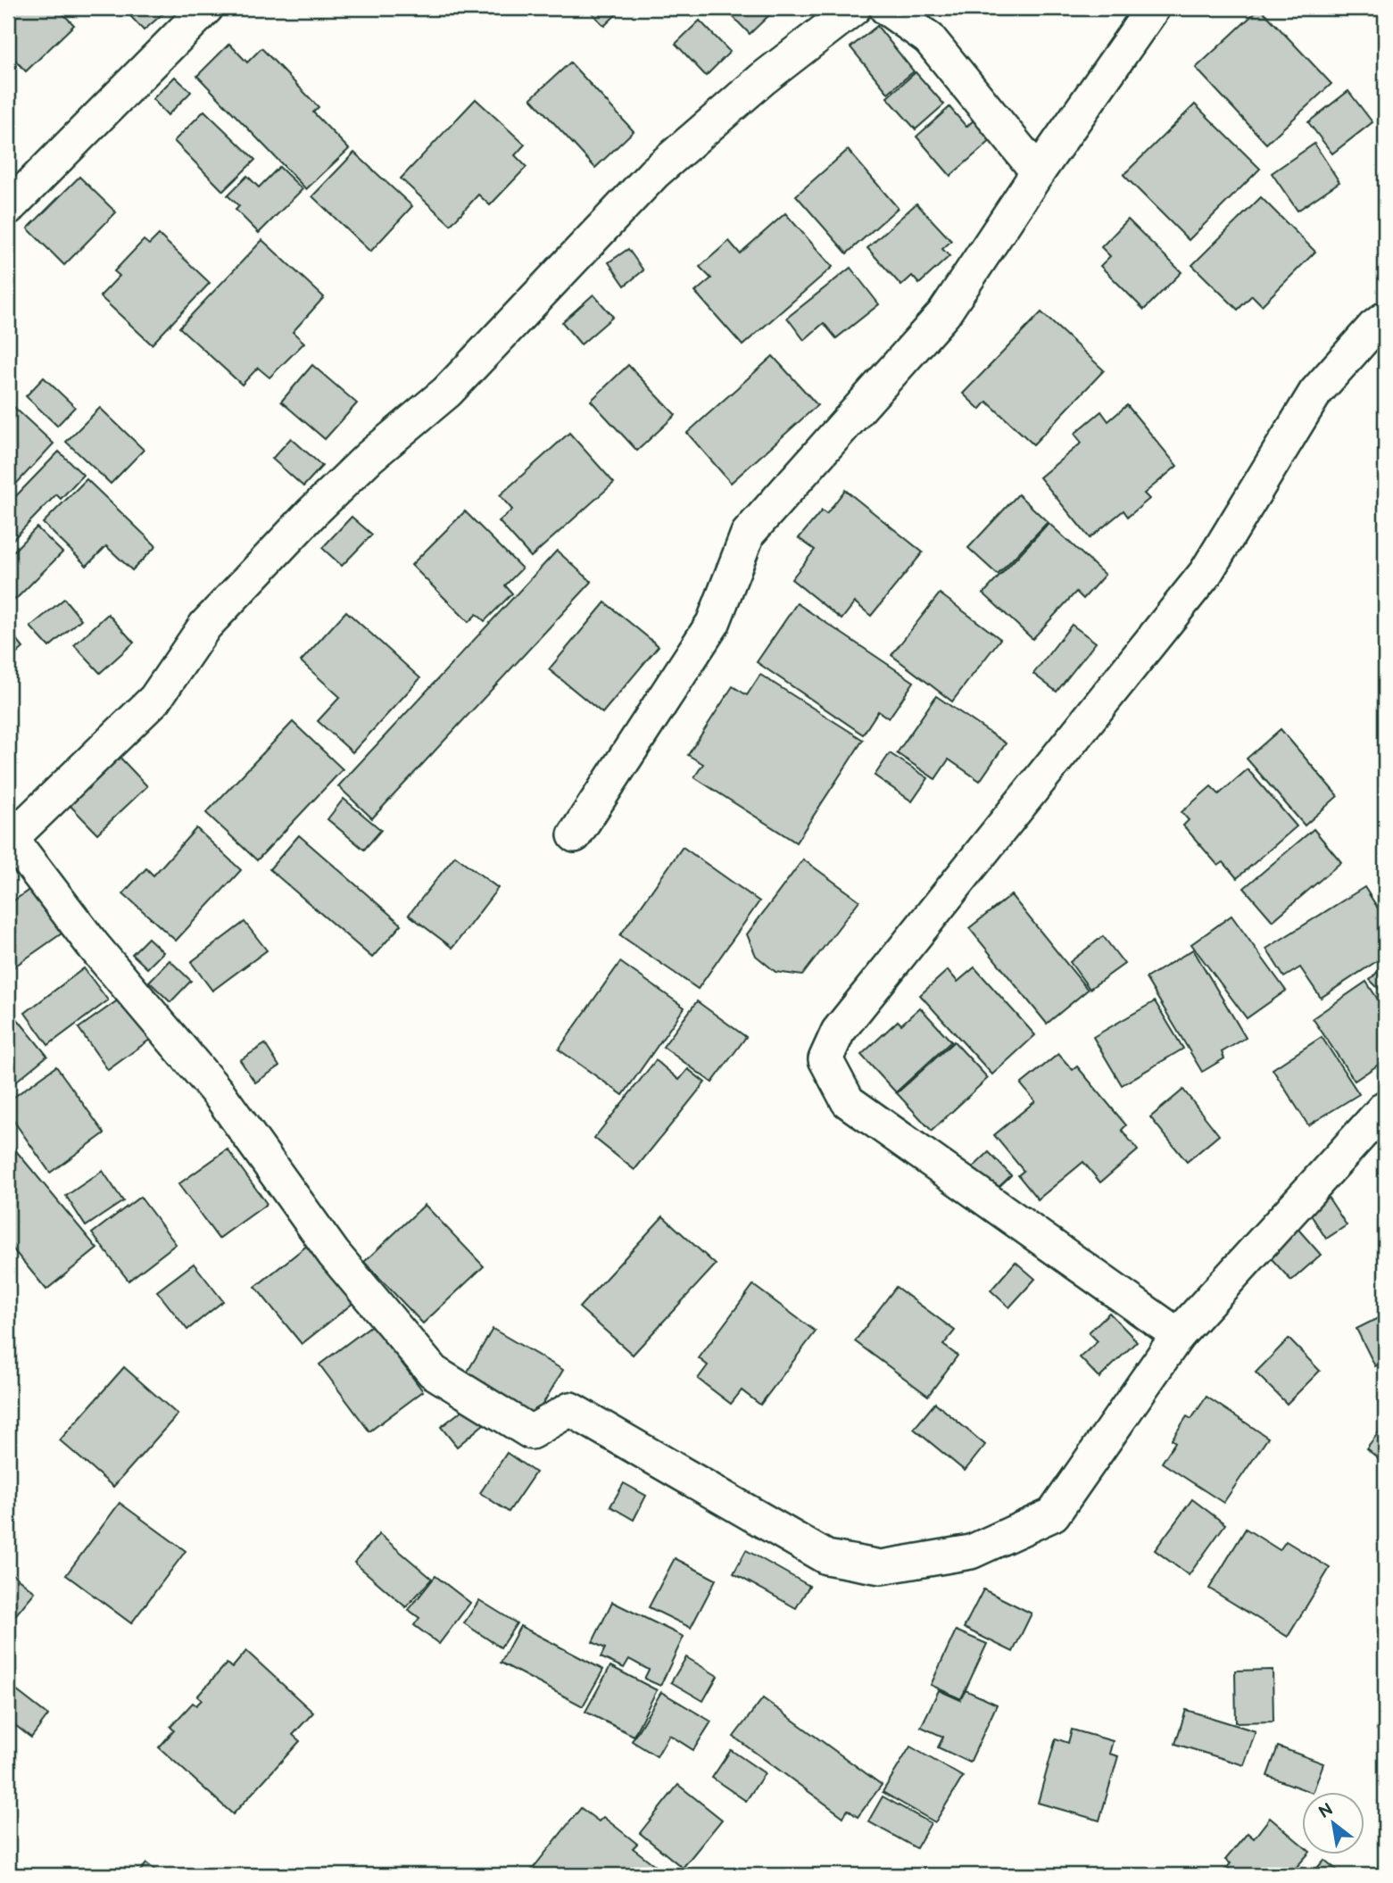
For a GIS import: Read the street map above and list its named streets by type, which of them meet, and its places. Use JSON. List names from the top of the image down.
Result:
{
  "north": "top left"
}
